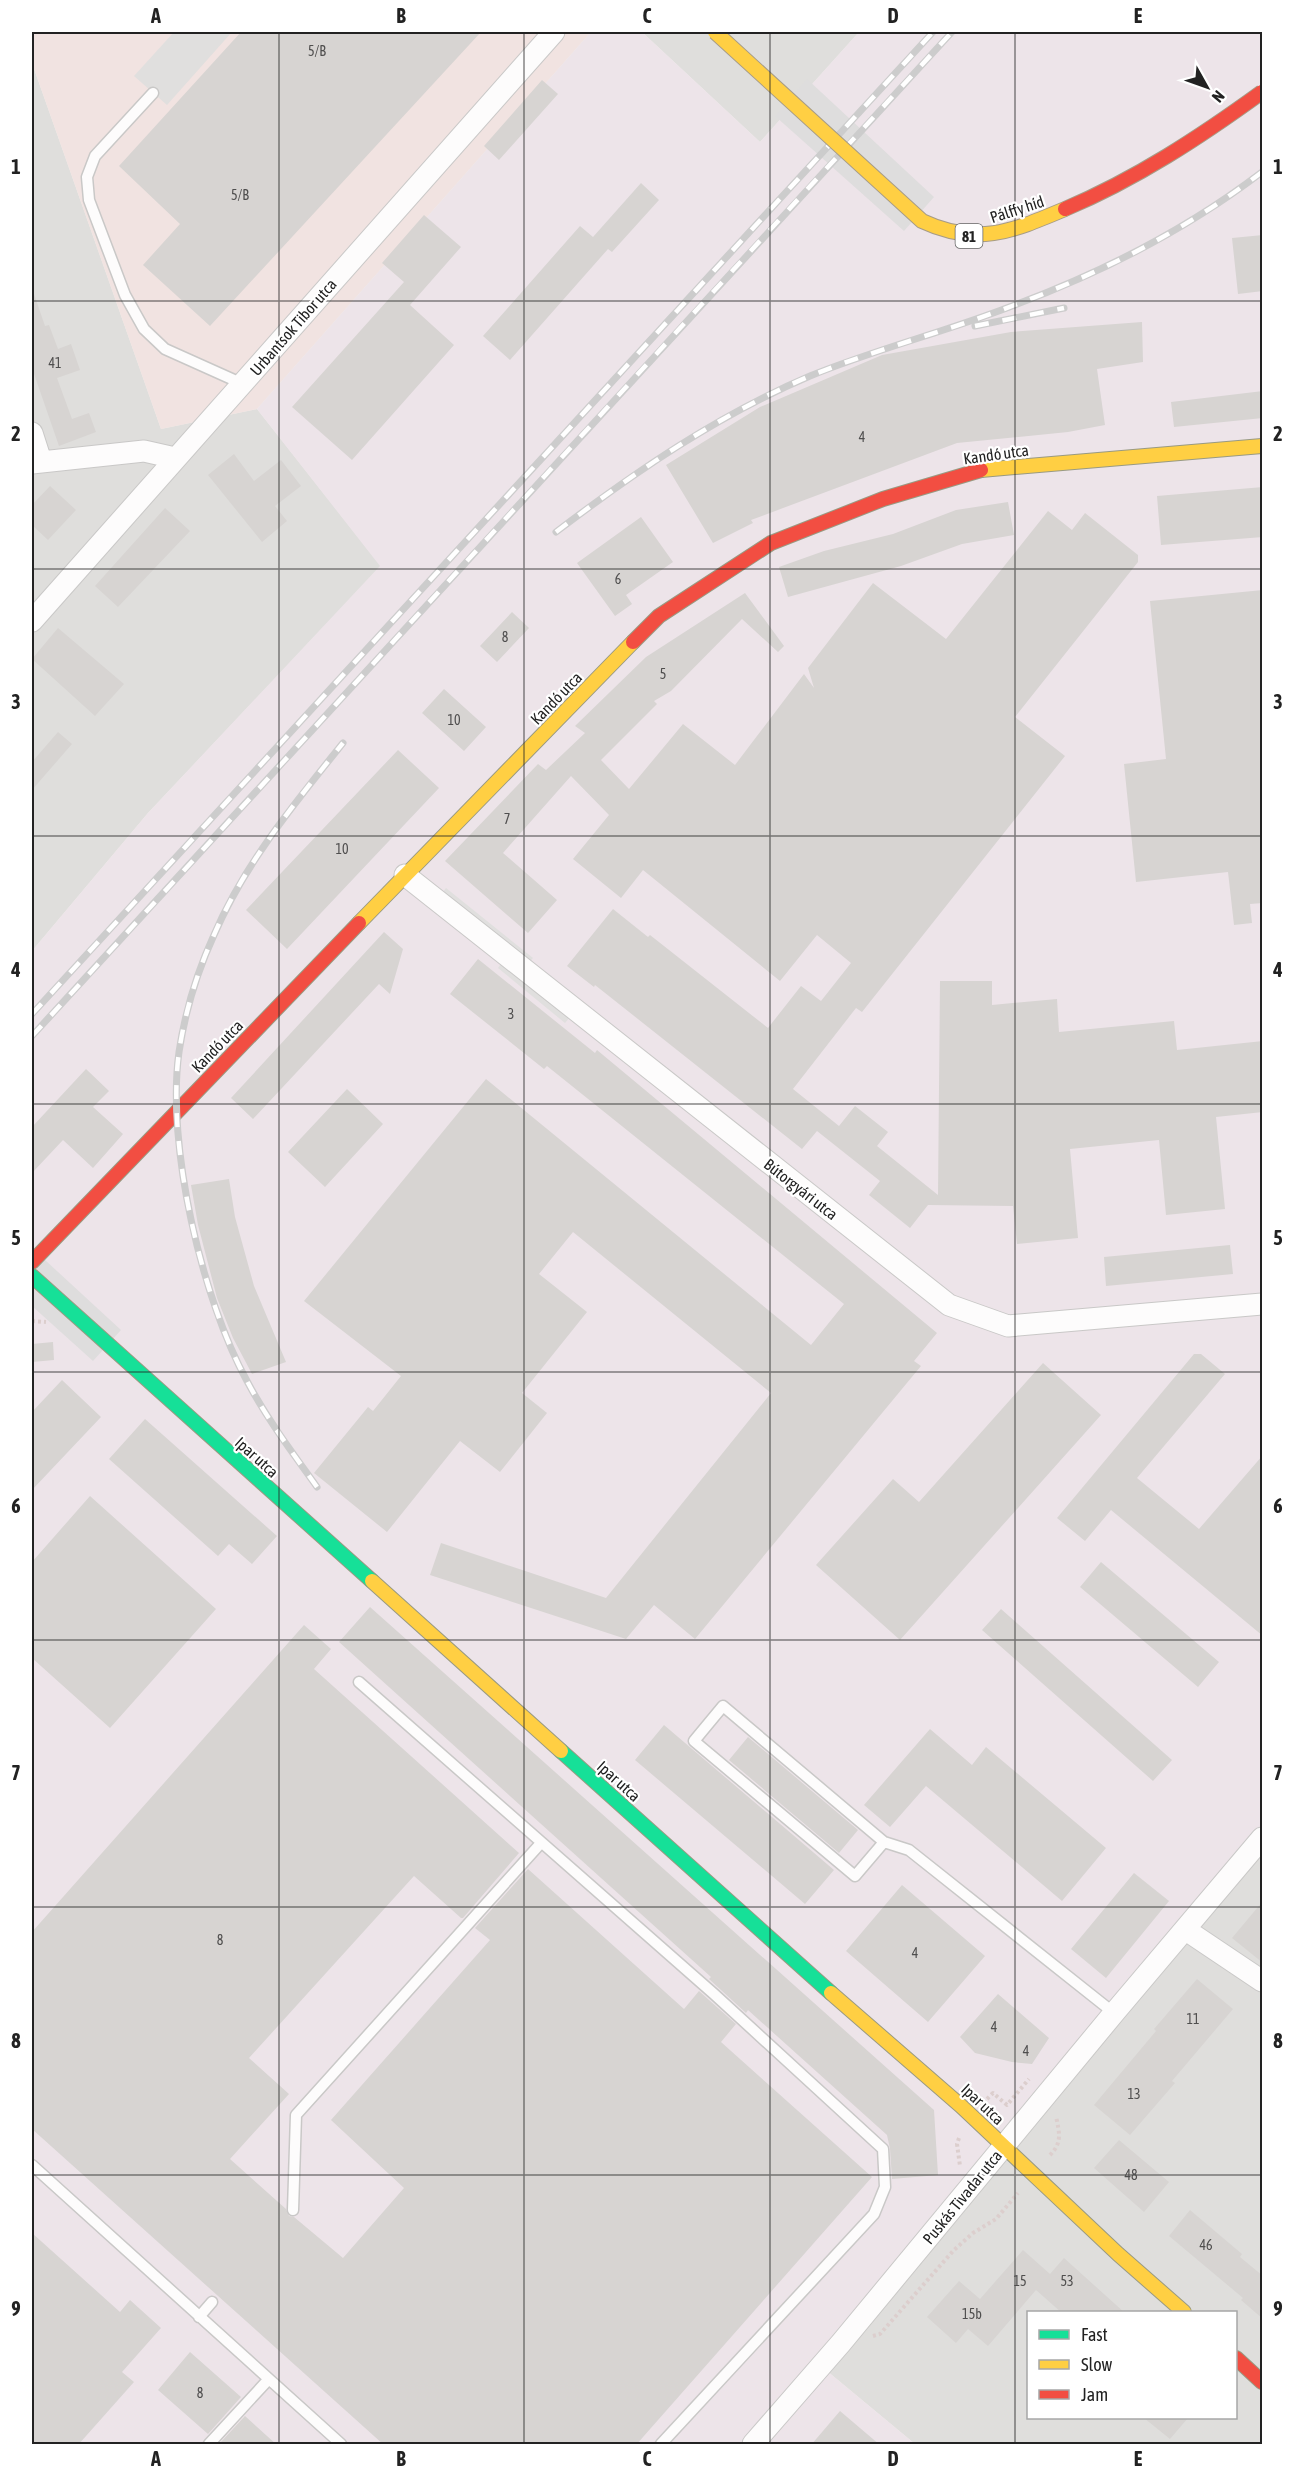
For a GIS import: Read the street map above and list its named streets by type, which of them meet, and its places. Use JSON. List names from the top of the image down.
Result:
{
  "streets": {
    "street": [
      "Pálffy híd",
      "81",
      "Urbantsok Tibor utca",
      "Kandó utca",
      "Bútorgyári utca",
      "Ipar utca",
      "Puskás Tivadar utca"
    ]
  },
  "crossings": [
    ["Kandó utca", "Bútorgyári utca"],
    ["Ipar utca", "Puskás Tivadar utca"]
  ],
  "house_numbers": [
    "5/B",
    "5/B",
    "41",
    "4",
    "6",
    "8",
    "5",
    "10",
    "7",
    "10",
    "3",
    "8",
    "4",
    "11",
    "4",
    "4",
    "13",
    "48",
    "46",
    "15",
    "53",
    "15b",
    "8"
  ],
  "legend": ["Fast", "Slow", "Jam"],
  "north": "bottom right",
  "grid": {
    "columns": [
      "A",
      "B",
      "C",
      "D",
      "E"
    ],
    "rows": [
      "1",
      "2",
      "3",
      "4",
      "5",
      "6",
      "7",
      "8",
      "9"
    ]
  }
}
